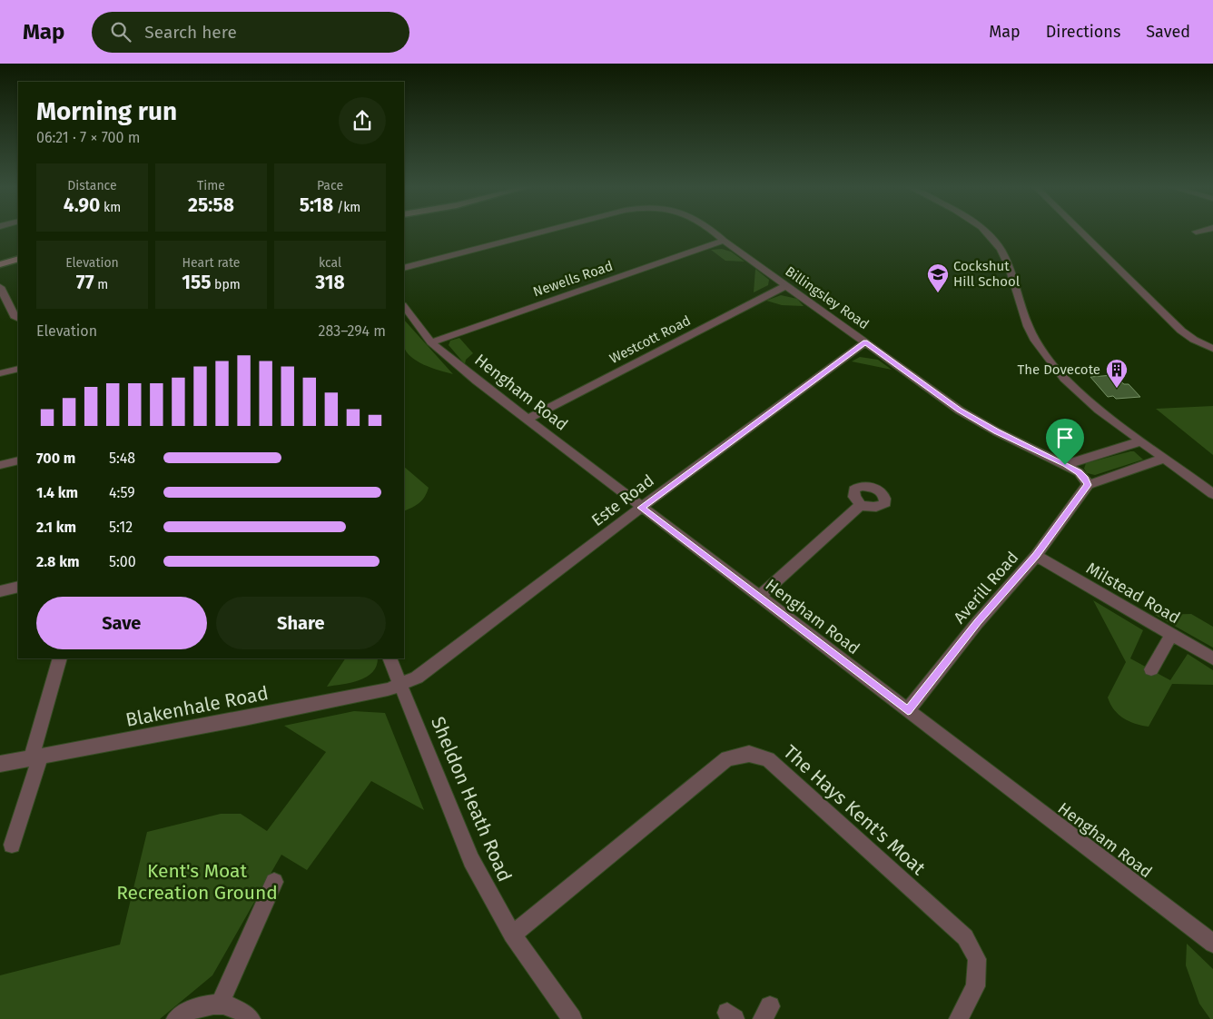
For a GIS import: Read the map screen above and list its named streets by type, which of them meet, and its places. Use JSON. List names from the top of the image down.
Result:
{
  "streets": {
    "street": [
      "Newells Road",
      "Billingsley Road",
      "Westcott Road",
      "Hengham Road",
      "Este Road",
      "Averill Road",
      "Milstead Road",
      "Blakenhale Road",
      "Sheldon Heath Road",
      "The Hays Kent's Moat"
    ]
  },
  "crossings": [
    ["Newells Road", "Billingsley Road"],
    ["Newells Road", "Hengham Road"],
    ["Billingsley Road", "Westcott Road"],
    ["Billingsley Road", "Este Road"],
    ["Westcott Road", "Hengham Road"],
    ["Hengham Road", "Este Road"],
    ["Hengham Road", "Averill Road"],
    ["Este Road", "Blakenhale Road"],
    ["Este Road", "Sheldon Heath Road"],
    ["Averill Road", "Milstead Road"],
    ["Blakenhale Road", "Sheldon Heath Road"],
    ["Sheldon Heath Road", "The Hays Kent's Moat"]
  ],
  "parks": ["Kent's Moat Recreation Ground"],
  "places": {
    "school or university": ["Cockshut Hill School"],
    "building": ["The Dovecote"]
  },
  "page": {
    "header": "Map",
    "search": "Search here",
    "nav": ["Map", "Directions", "Saved"],
    "heading": ["Morning run", "06:21 · 7 × 700 m"],
    "stats": [
      ["Distance", "4.90 km"],
      ["Time", "25:58"],
      ["Pace", "5:18 /km"],
      ["Elevation", "77 m"],
      ["Heart rate", "155 bpm"],
      ["kcal", "318"]
    ],
    "chart": ["Elevation", "283–294 m"],
    "list": [
      {
        "name": "700 m",
        "note": "5:48"
      },
      {
        "name": "1.4 km",
        "note": "4:59"
      },
      {
        "name": "2.1 km",
        "note": "5:12"
      },
      {
        "name": "2.8 km",
        "note": "5:00"
      }
    ],
    "buttons": ["Save", "Share"]
  }
}
